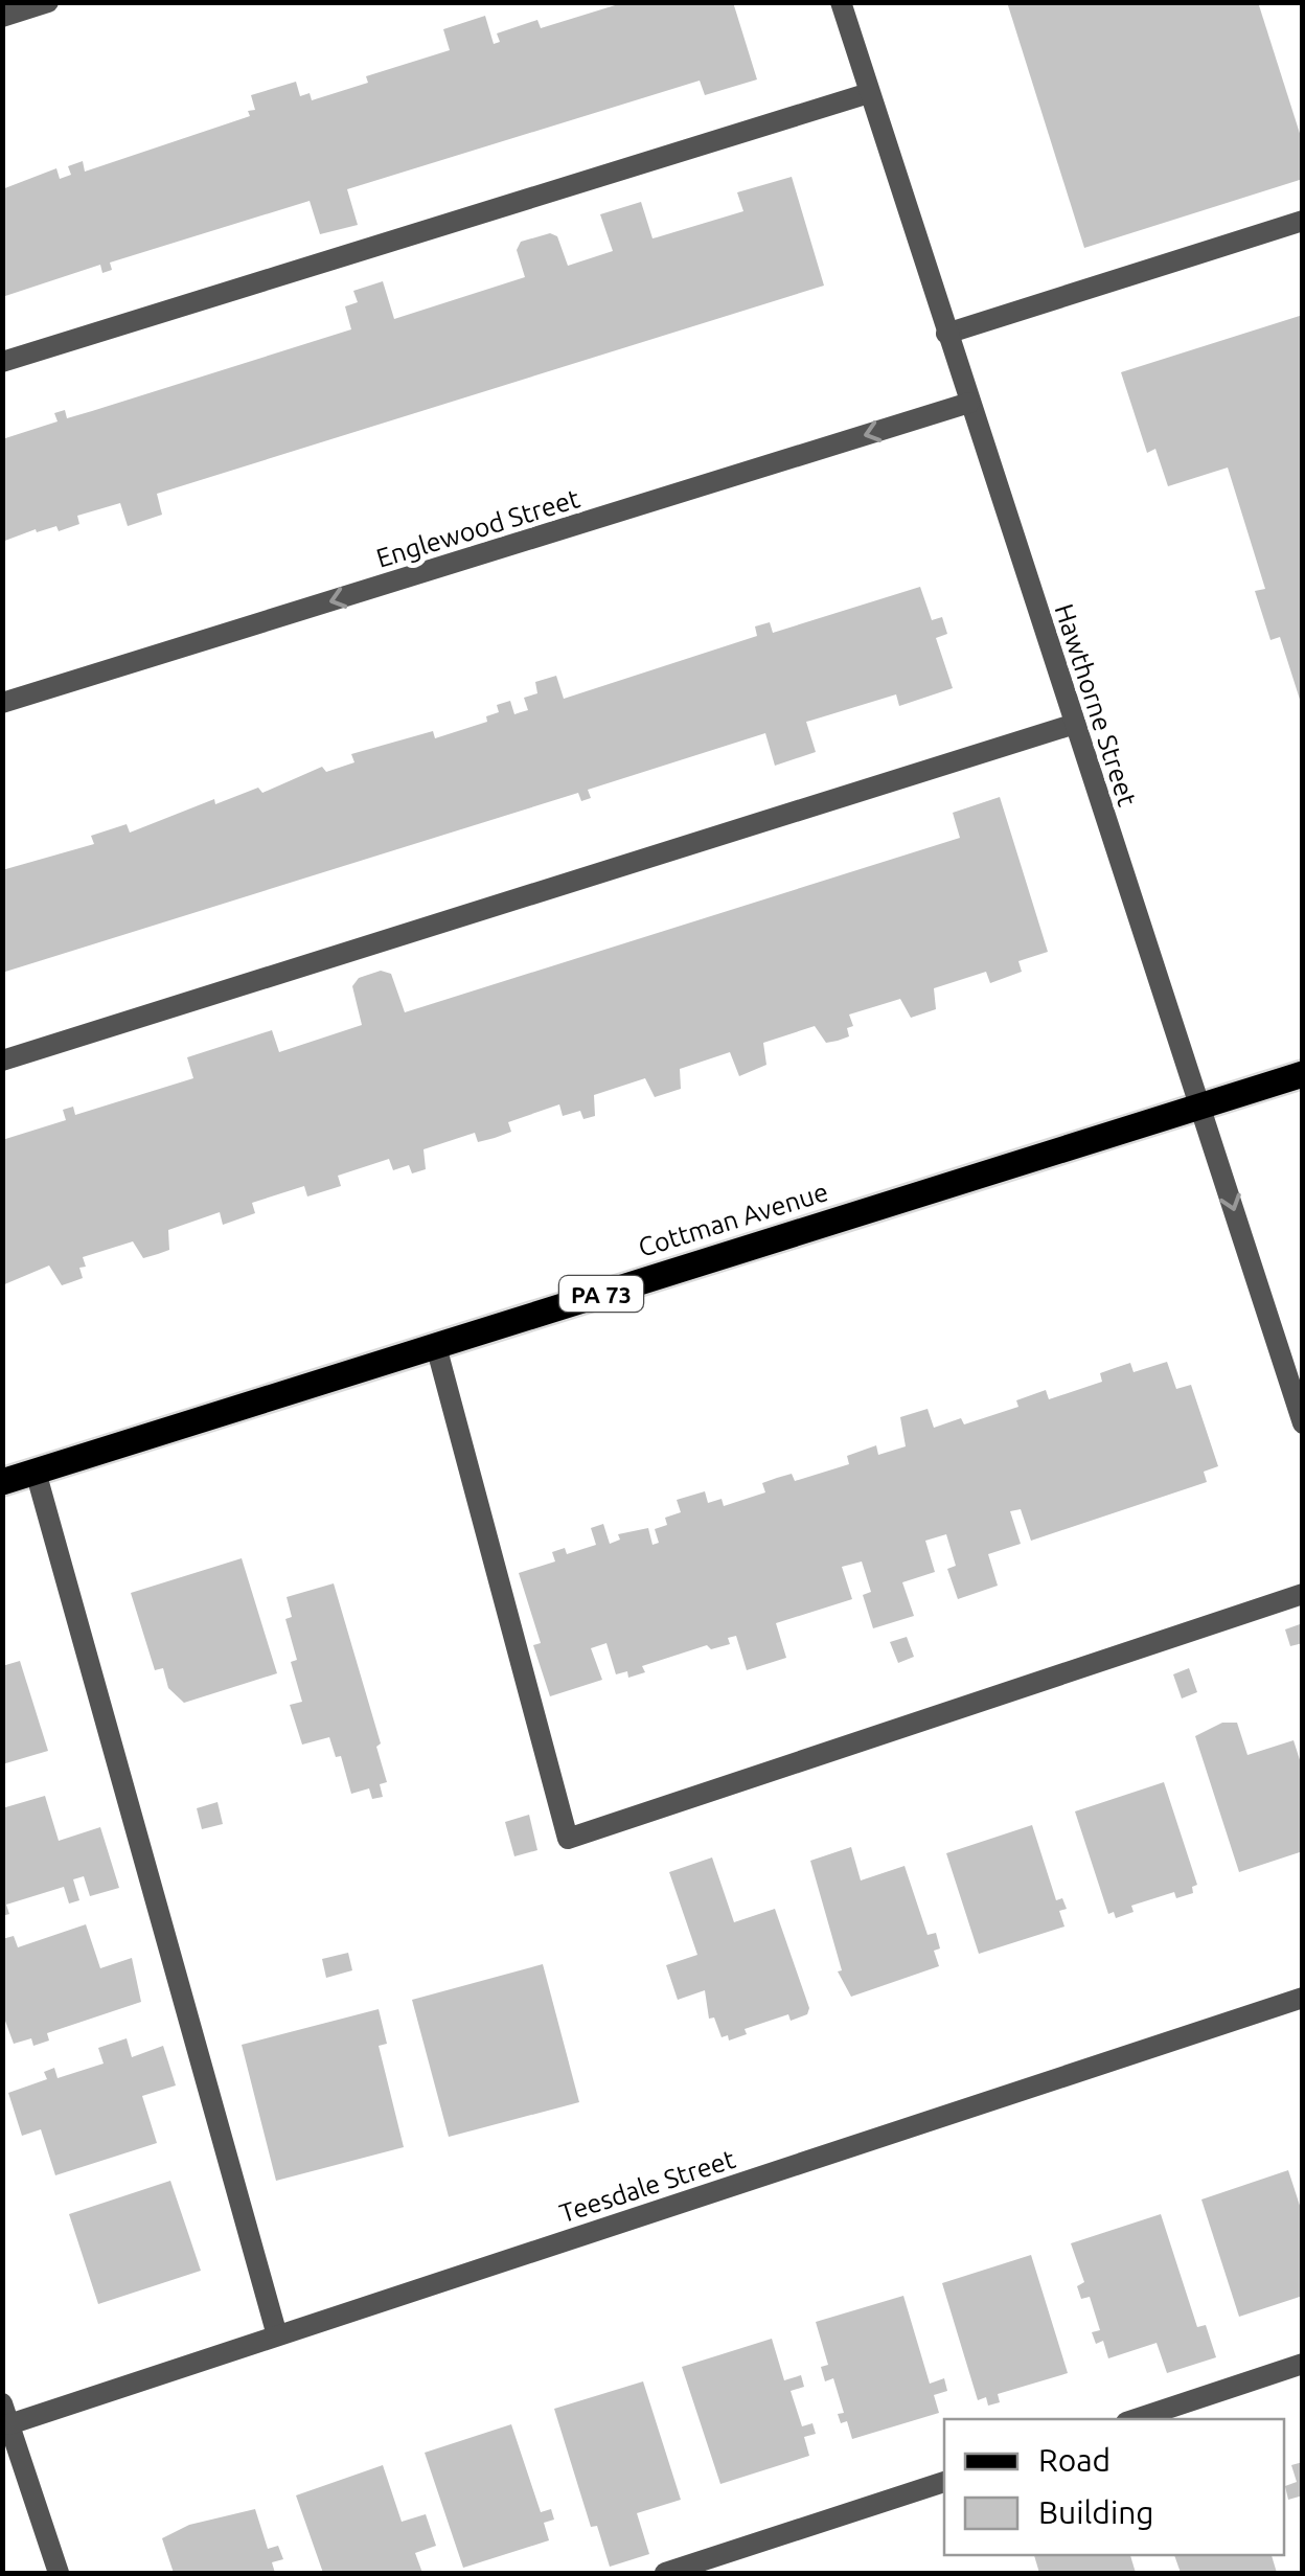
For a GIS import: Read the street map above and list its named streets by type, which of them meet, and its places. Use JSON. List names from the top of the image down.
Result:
{
  "streets": {
    "main road": ["Cottman Avenue", "PA 73"],
    "street": ["Englewood Street", "Hawthorne Street", "Teesdale Street"]
  },
  "crossings": [
    ["Englewood Street", "Hawthorne Street"],
    ["Hawthorne Street", "Cottman Avenue"]
  ],
  "one_way": ["Englewood Street"],
  "legend": ["Road", "Building"]
}
